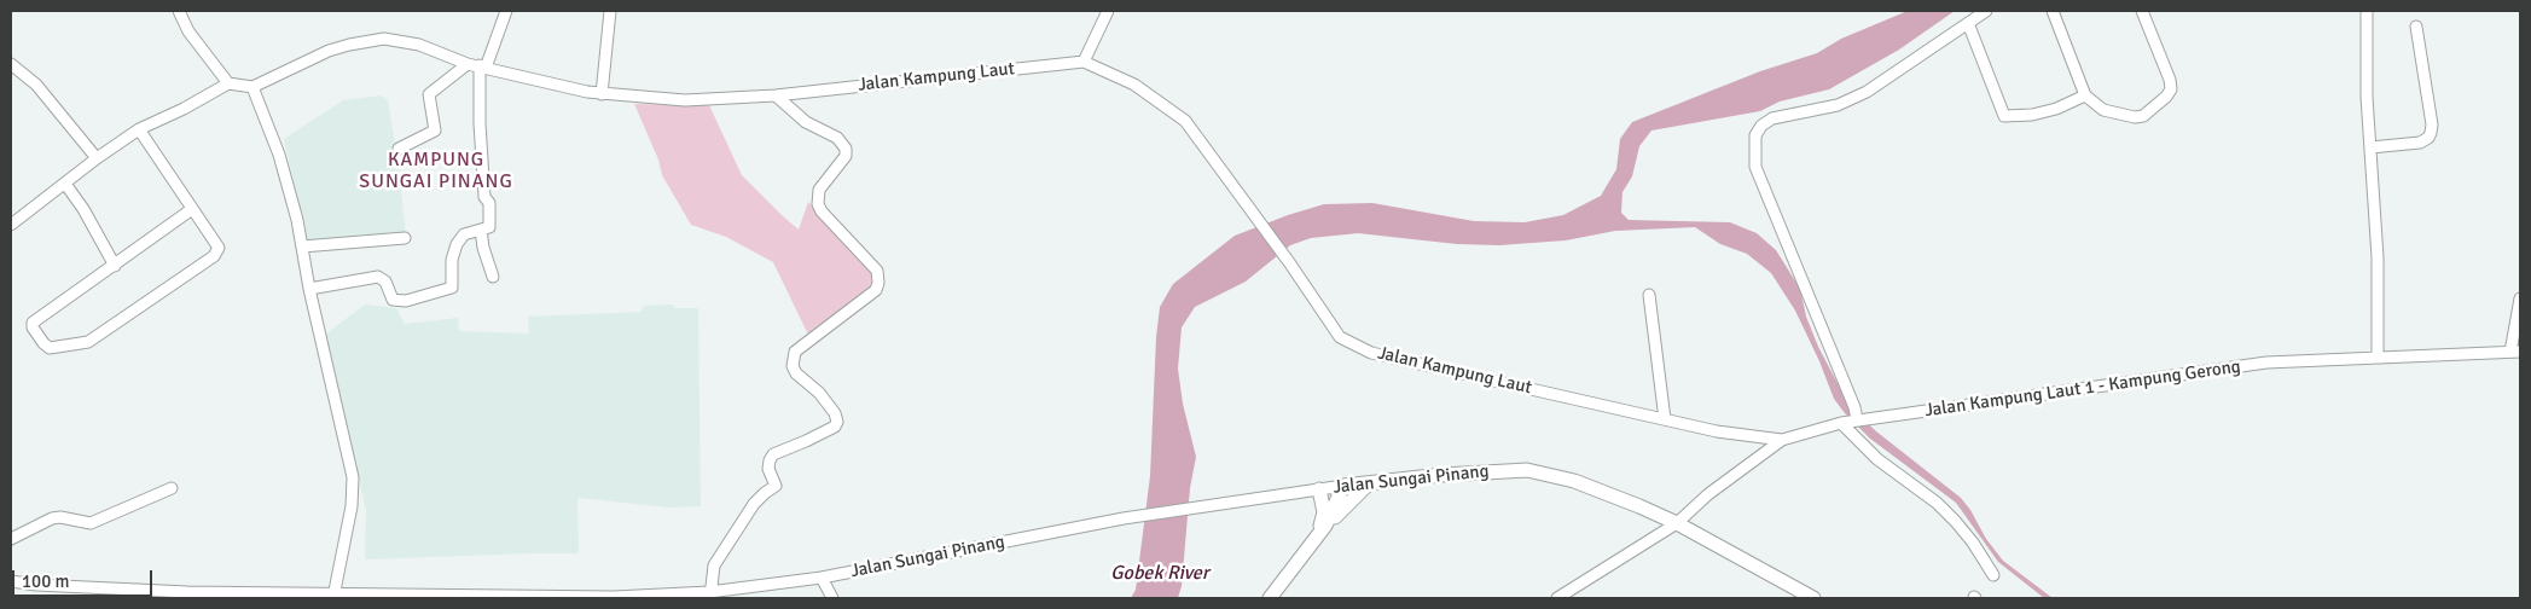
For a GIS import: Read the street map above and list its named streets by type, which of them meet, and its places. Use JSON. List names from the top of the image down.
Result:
{
  "streets": {
    "street": ["Jalan Kampung Laut", "Jalan Kampung Laut 1 - Kampung Gerong", "Jalan Sungai Pinang"]
  },
  "crossings": [
    ["Jalan Kampung Laut", "Jalan Kampung Laut 1 - Kampung Gerong"],
    ["Jalan Kampung Laut 1 - Kampung Gerong", "Jalan Sungai Pinang"]
  ],
  "districts": ["KAMPUNG SUNGAI PINANG"],
  "water": ["Gobek River"],
  "scale_bar": "100 m"
}
